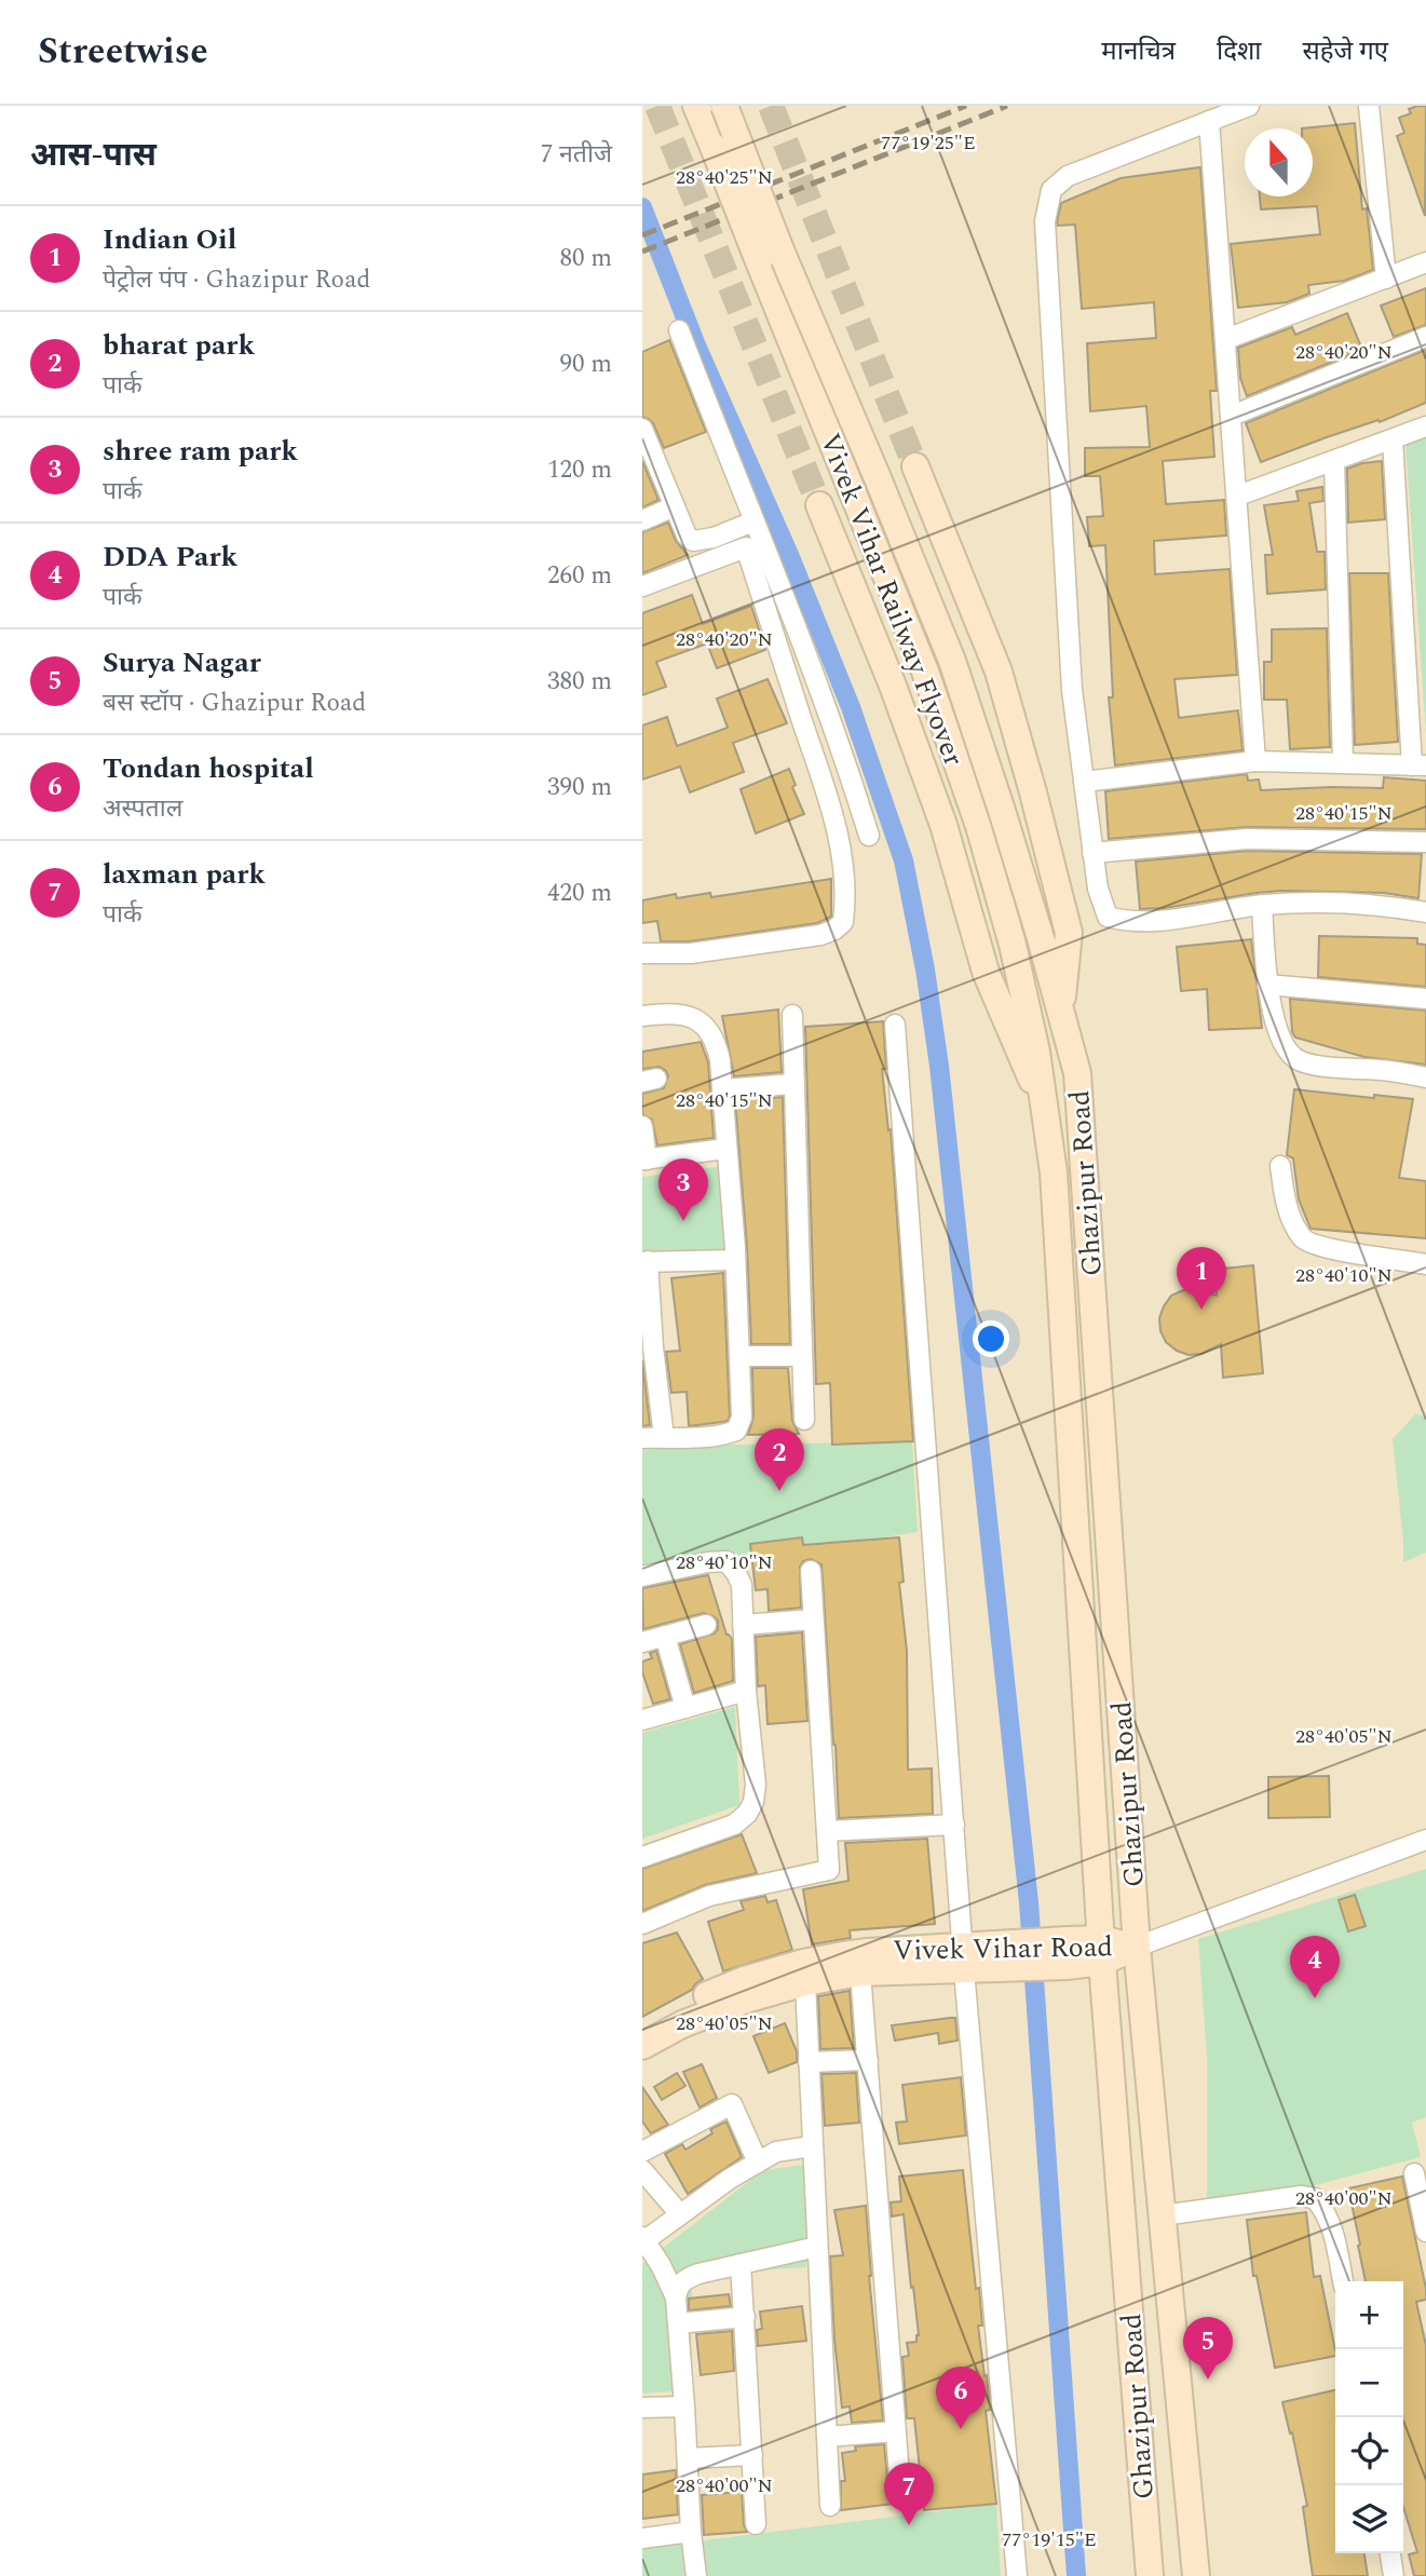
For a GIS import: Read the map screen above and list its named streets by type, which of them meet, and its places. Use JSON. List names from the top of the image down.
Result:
{
  "streets": {
    "main road": ["Vivek Vihar Railway Flyover", "Ghazipur Road", "Vivek Vihar Road"]
  },
  "crossings": [
    ["Vivek Vihar Railway Flyover", "Ghazipur Road"],
    ["Ghazipur Road", "Vivek Vihar Road"]
  ],
  "north": "top",
  "page": {
    "header": "Streetwise",
    "nav": ["मानचित्र", "दिशा", "सहेजे गए"],
    "heading": ["आस-पास", "7 नतीजे"],
    "list": [
      {
        "mark": "1",
        "name": "Indian Oil",
        "note": "पेट्रोल पंप · Ghazipur Road",
        "value": "80 m"
      },
      {
        "mark": "2",
        "name": "bharat park",
        "note": "पार्क",
        "value": "90 m"
      },
      {
        "mark": "3",
        "name": "shree ram park",
        "note": "पार्क",
        "value": "120 m"
      },
      {
        "mark": "4",
        "name": "DDA Park",
        "note": "पार्क",
        "value": "260 m"
      },
      {
        "mark": "5",
        "name": "Surya Nagar",
        "note": "बस स्टॉप · Ghazipur Road",
        "value": "380 m"
      },
      {
        "mark": "6",
        "name": "Tondan hospital",
        "note": "अस्पताल",
        "value": "390 m"
      },
      {
        "mark": "7",
        "name": "laxman park",
        "note": "पार्क",
        "value": "420 m"
      }
    ],
    "pins": [
      "3",
      "1",
      "2",
      "4",
      "5",
      "6",
      "7"
    ],
    "map_buttons": ["+", "−"]
  },
  "coordinates": [
    "77°19'25\"E",
    "28°40'25\"N",
    "28°40'20\"N",
    "28°40'15\"N",
    "28°40'10\"N",
    "28°40'05\"N",
    "28°40'00\"N",
    "77°19'15\"E"
  ]
}
